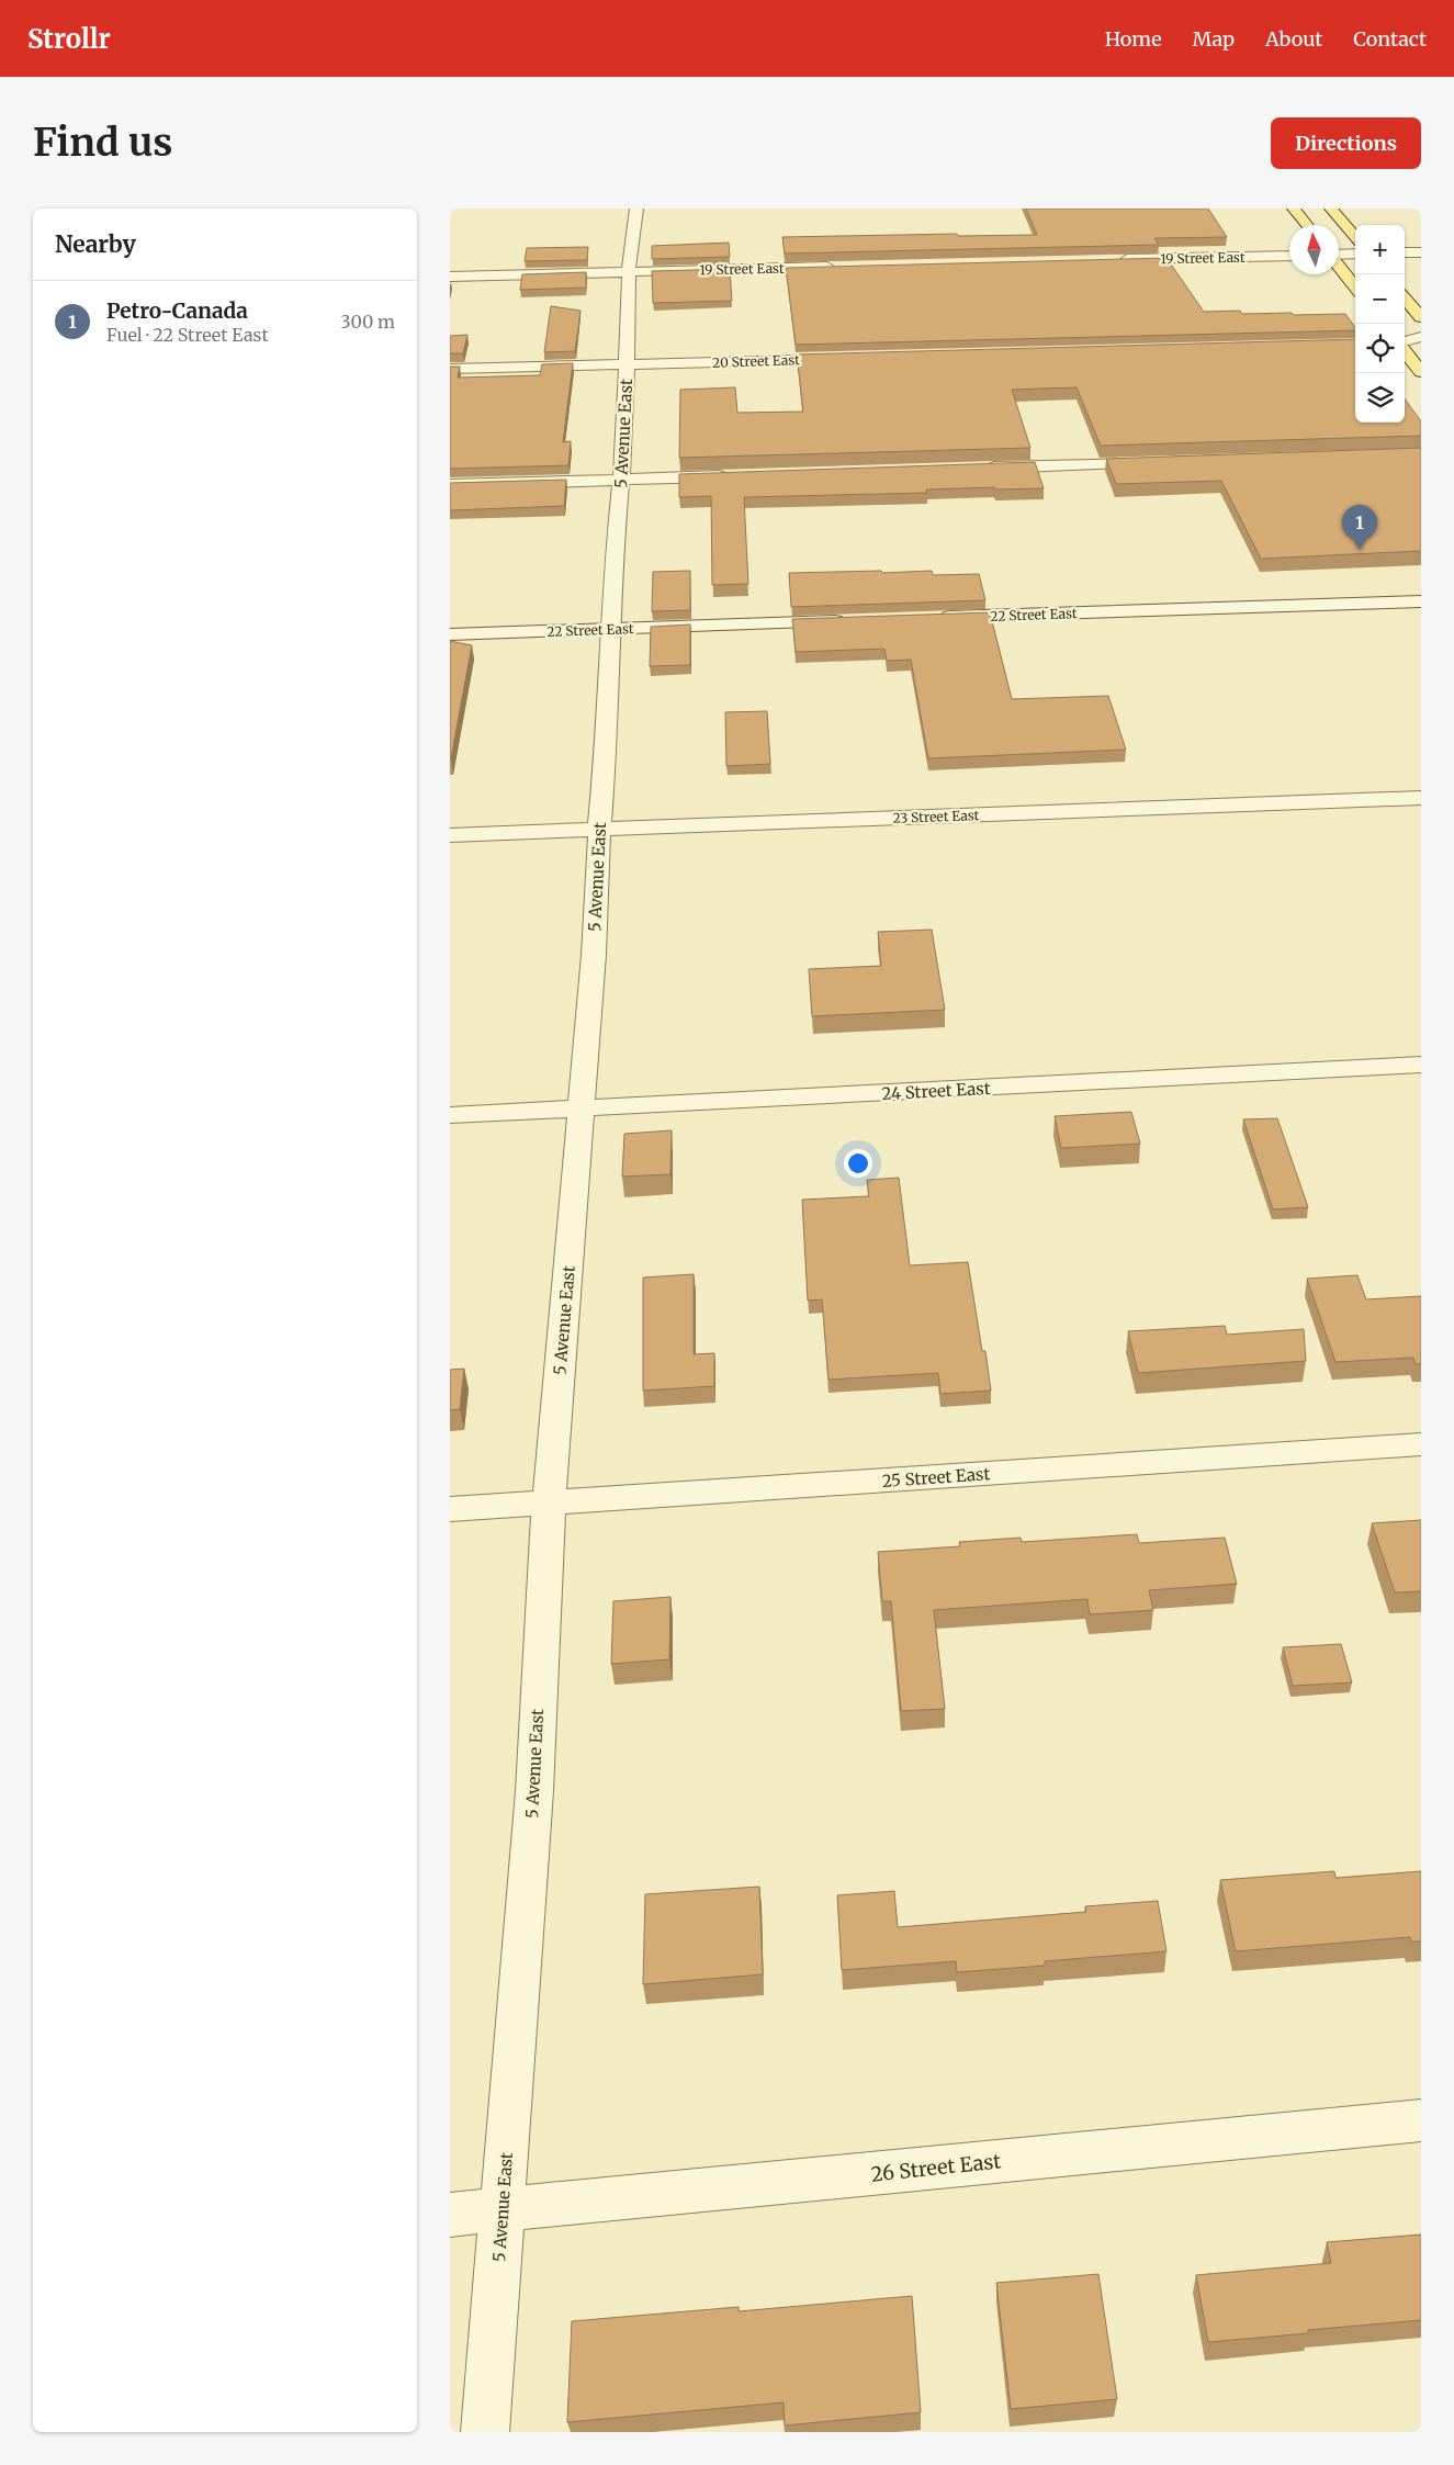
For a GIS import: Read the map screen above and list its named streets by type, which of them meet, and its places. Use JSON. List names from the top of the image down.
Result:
{
  "streets": {
    "street": [
      "19 Street East",
      "20 Street East",
      "5 Avenue East",
      "22 Street East",
      "23 Street East",
      "24 Street East",
      "25 Street East",
      "26 Street East"
    ]
  },
  "crossings": [
    ["19 Street East", "5 Avenue East"],
    ["20 Street East", "5 Avenue East"],
    ["5 Avenue East", "22 Street East"],
    ["5 Avenue East", "23 Street East"],
    ["5 Avenue East", "24 Street East"],
    ["5 Avenue East", "25 Street East"],
    ["5 Avenue East", "26 Street East"]
  ],
  "north": "top",
  "page": {
    "header": "Strollr",
    "nav": [
      "Home",
      "Map",
      "About",
      "Contact"
    ],
    "buttons": "Directions",
    "title": "Find us",
    "heading": "Nearby",
    "map_buttons": ["+", "−"],
    "list": [
      {
        "mark": "1",
        "name": "Petro-Canada",
        "note": "Fuel · 22 Street East",
        "value": "300 m"
      }
    ],
    "pins": "1"
  }
}
